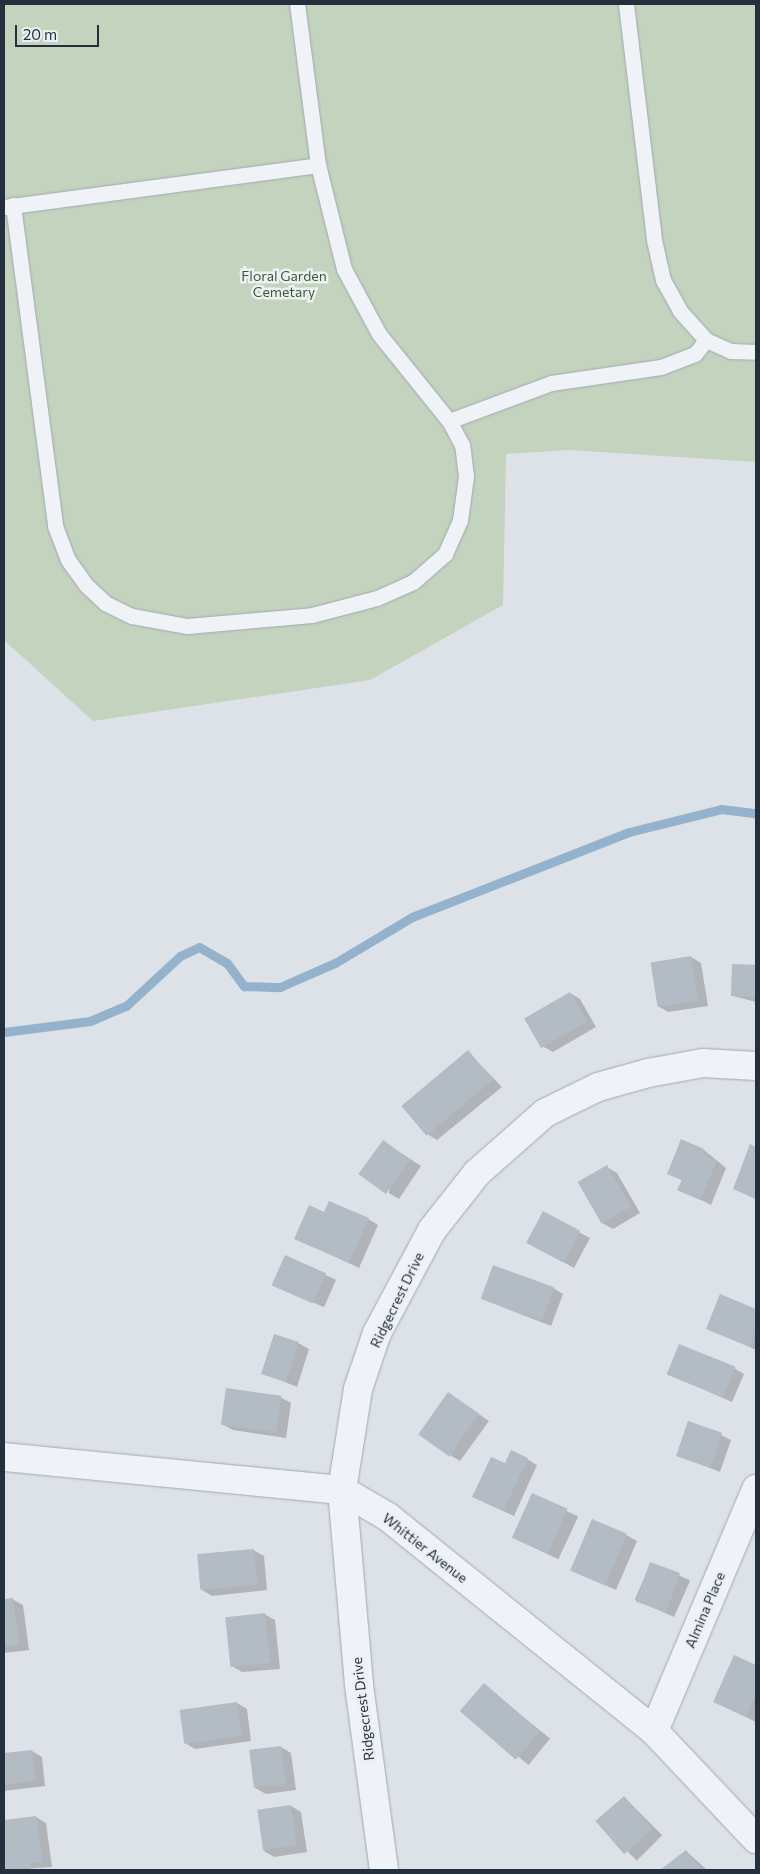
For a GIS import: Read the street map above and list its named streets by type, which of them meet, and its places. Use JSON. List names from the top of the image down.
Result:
{
  "streets": {
    "street": ["Ridgecrest Drive", "Whittier Avenue", "Almina Place"]
  },
  "crossings": [
    ["Ridgecrest Drive", "Whittier Avenue"],
    ["Whittier Avenue", "Almina Place"]
  ],
  "parks": ["Floral Garden Cemetary"],
  "scale_bar": "20 m"
}
